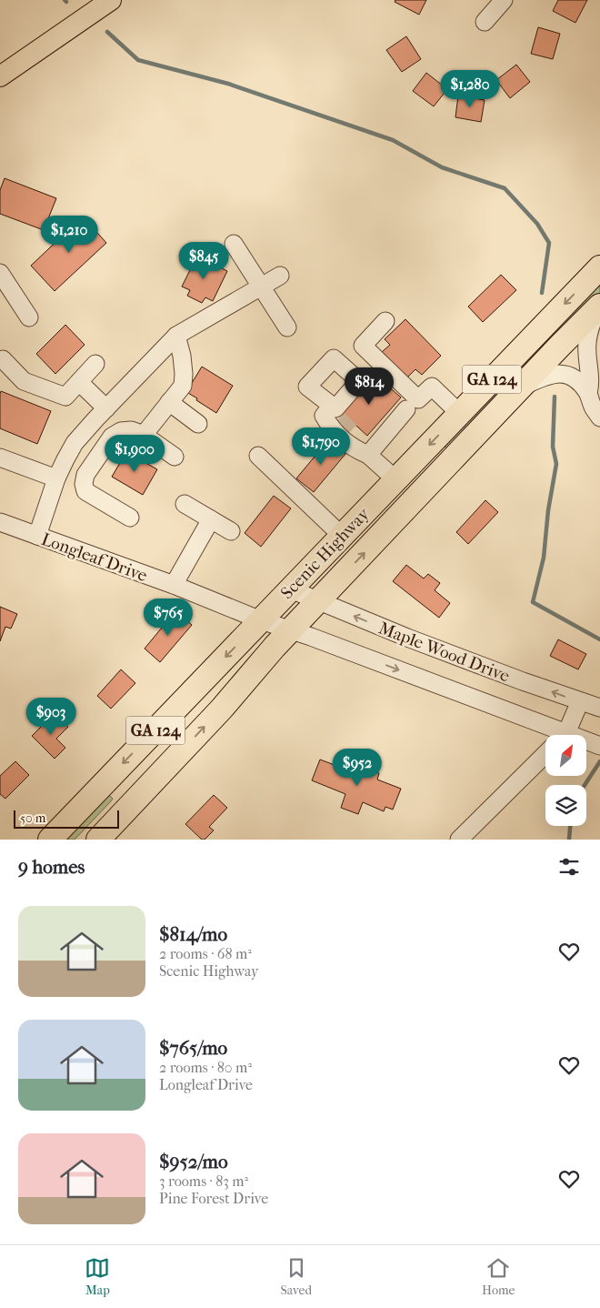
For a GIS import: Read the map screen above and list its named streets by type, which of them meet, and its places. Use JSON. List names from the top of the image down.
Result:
{
  "streets": {
    "highway": ["GA 124", "Scenic Highway"],
    "street": ["Longleaf Drive", "Maple Wood Drive"]
  },
  "crossings": [
    ["Scenic Highway", "Longleaf Drive"],
    ["Scenic Highway", "Maple Wood Drive"],
    ["Longleaf Drive", "Maple Wood Drive"]
  ],
  "scale_bar": "50 m",
  "north": "top right",
  "page": {
    "price": [
      "$1,280",
      "$1,210",
      "$845",
      "$814",
      "$1,790",
      "$1,900",
      "$765",
      "$903",
      "$952"
    ],
    "scale": "50 m",
    "heading": "9 homes",
    "list": [
      {
        "name": "$814/mo",
        "note": "2 rooms · 68 m² · Scenic Highway"
      },
      {
        "name": "$765/mo",
        "note": "2 rooms · 80 m² · Longleaf Drive"
      },
      {
        "name": "$952/mo",
        "note": "3 rooms · 83 m² · Pine Forest Drive"
      }
    ],
    "tabs": ["Map", "Saved", "Home"]
  }
}
